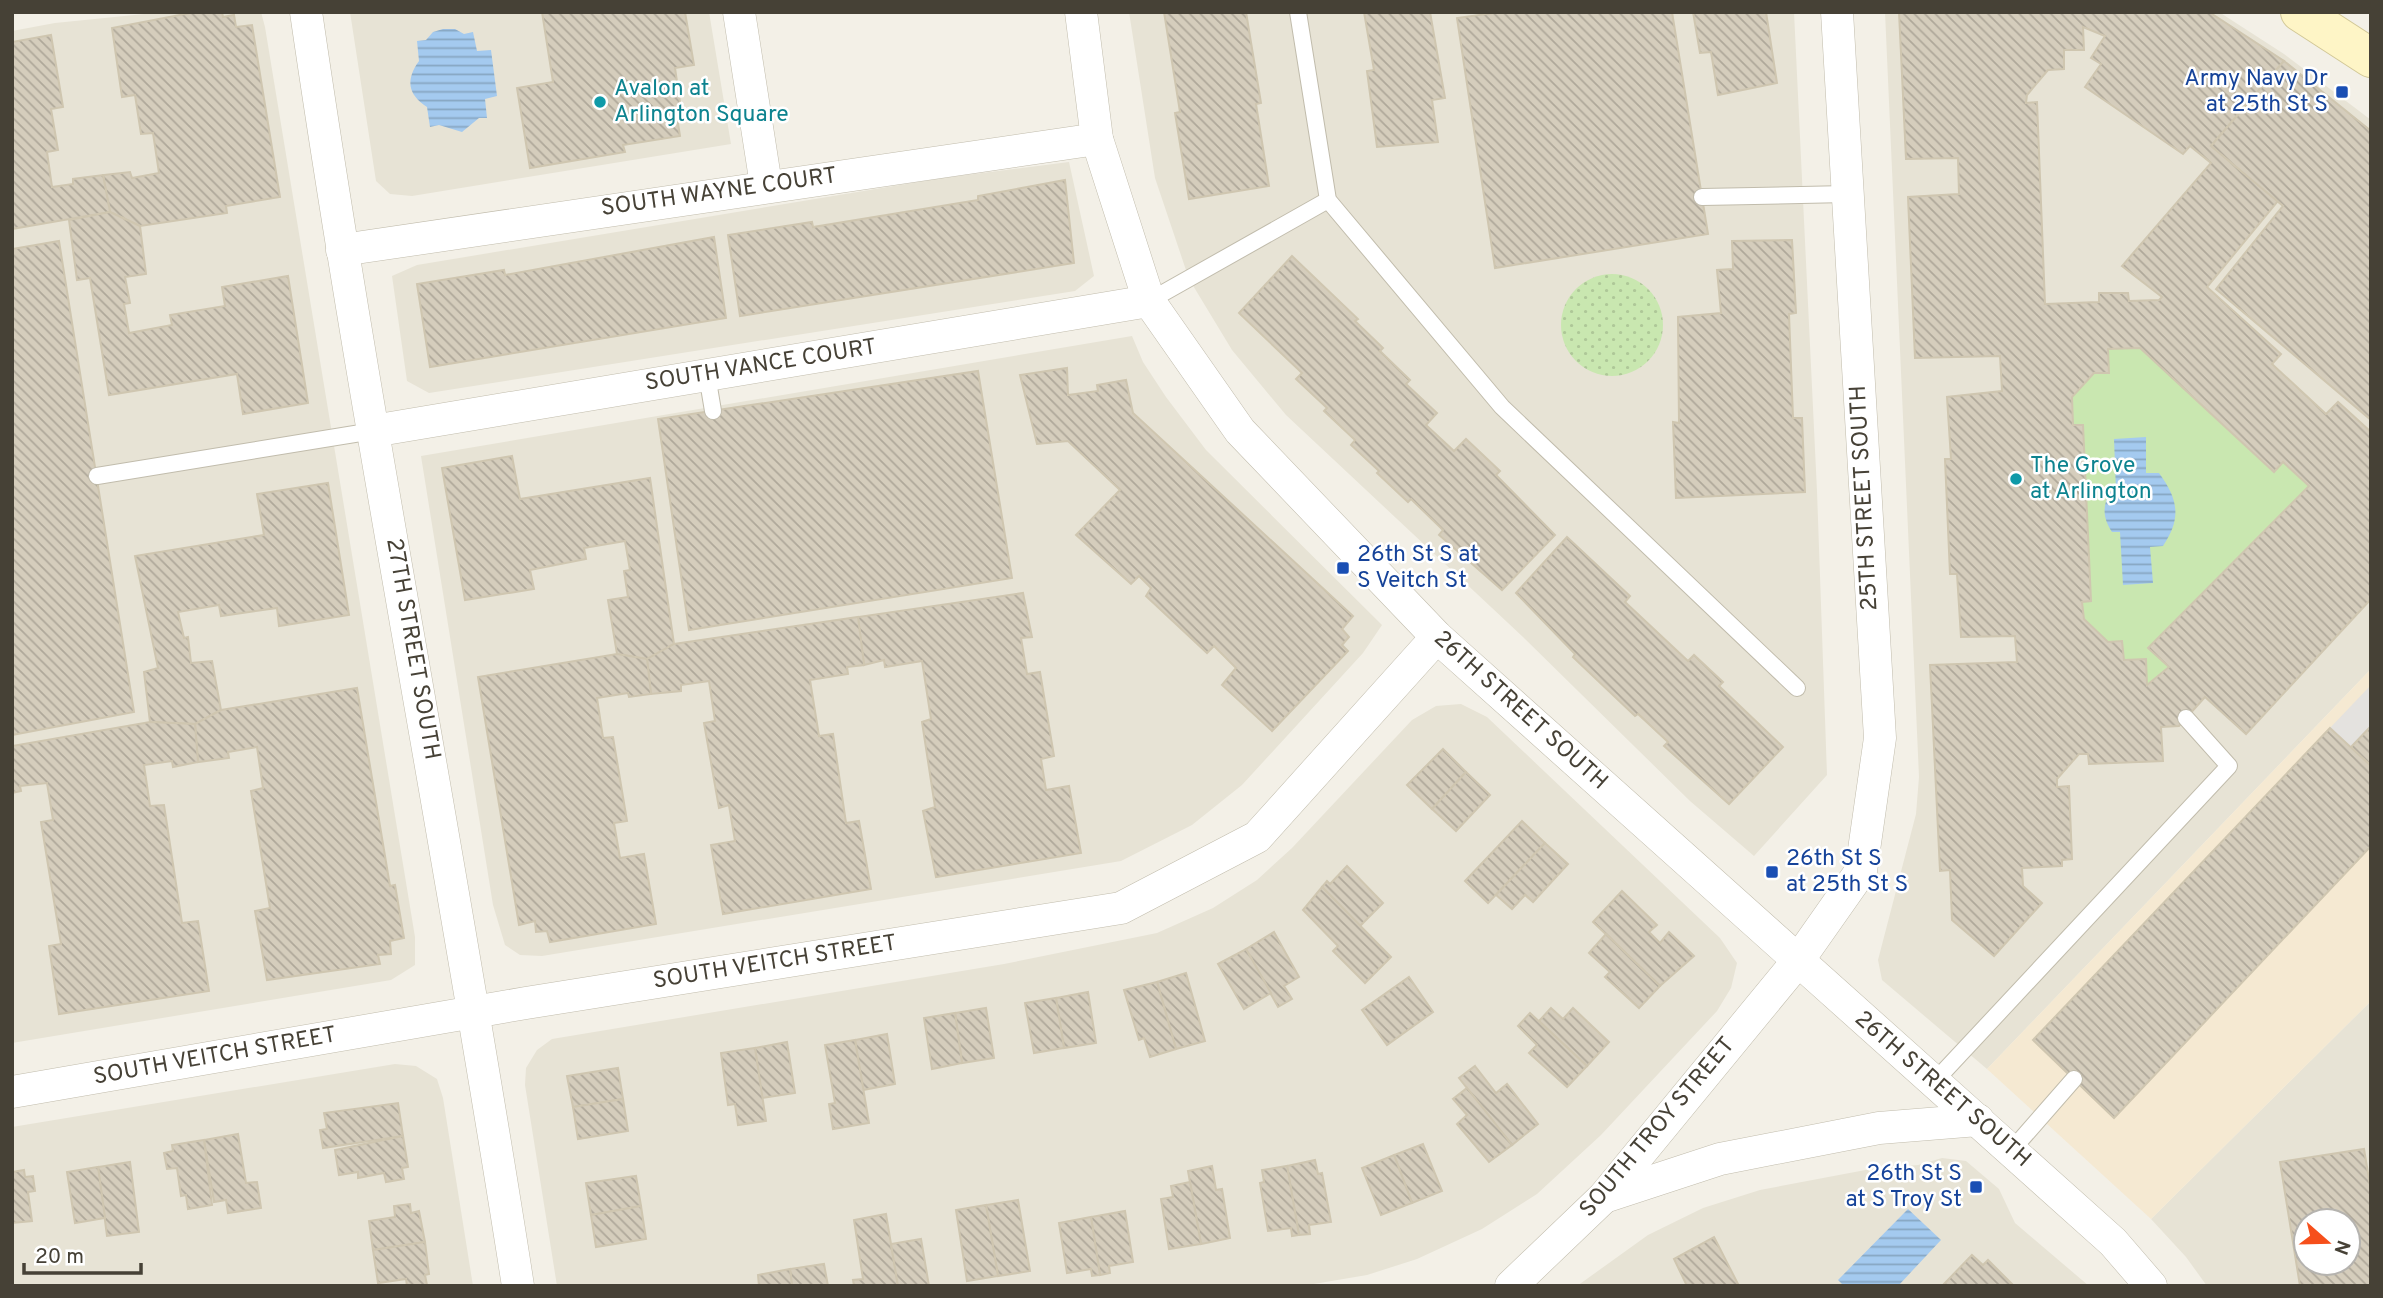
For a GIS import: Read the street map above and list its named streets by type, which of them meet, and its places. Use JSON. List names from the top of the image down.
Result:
{
  "streets": {
    "street": [
      "SOUTH WAYNE COURT",
      "SOUTH VANCE COURT",
      "25TH STREET SOUTH",
      "27TH STREET SOUTH",
      "26TH STREET SOUTH",
      "SOUTH VEITCH STREET",
      "SOUTH TROY STREET"
    ]
  },
  "crossings": [
    ["SOUTH WAYNE COURT", "27TH STREET SOUTH"],
    ["SOUTH WAYNE COURT", "26TH STREET SOUTH"],
    ["SOUTH VANCE COURT", "27TH STREET SOUTH"],
    ["SOUTH VANCE COURT", "26TH STREET SOUTH"],
    ["25TH STREET SOUTH", "26TH STREET SOUTH"],
    ["25TH STREET SOUTH", "SOUTH TROY STREET"],
    ["27TH STREET SOUTH", "SOUTH VEITCH STREET"],
    ["26TH STREET SOUTH", "SOUTH VEITCH STREET"],
    ["26TH STREET SOUTH", "SOUTH TROY STREET"]
  ],
  "places": {
    "transit": [
      "Army Navy Dr at 25th St S",
      "26th St S at S Veitch St",
      "26th St S at 25th St S",
      "26th St S at S Troy St"
    ],
    "other": ["Avalon at Arlington Square", "The Grove at Arlington"]
  },
  "scale_bar": "20 m",
  "north": "right"
}
